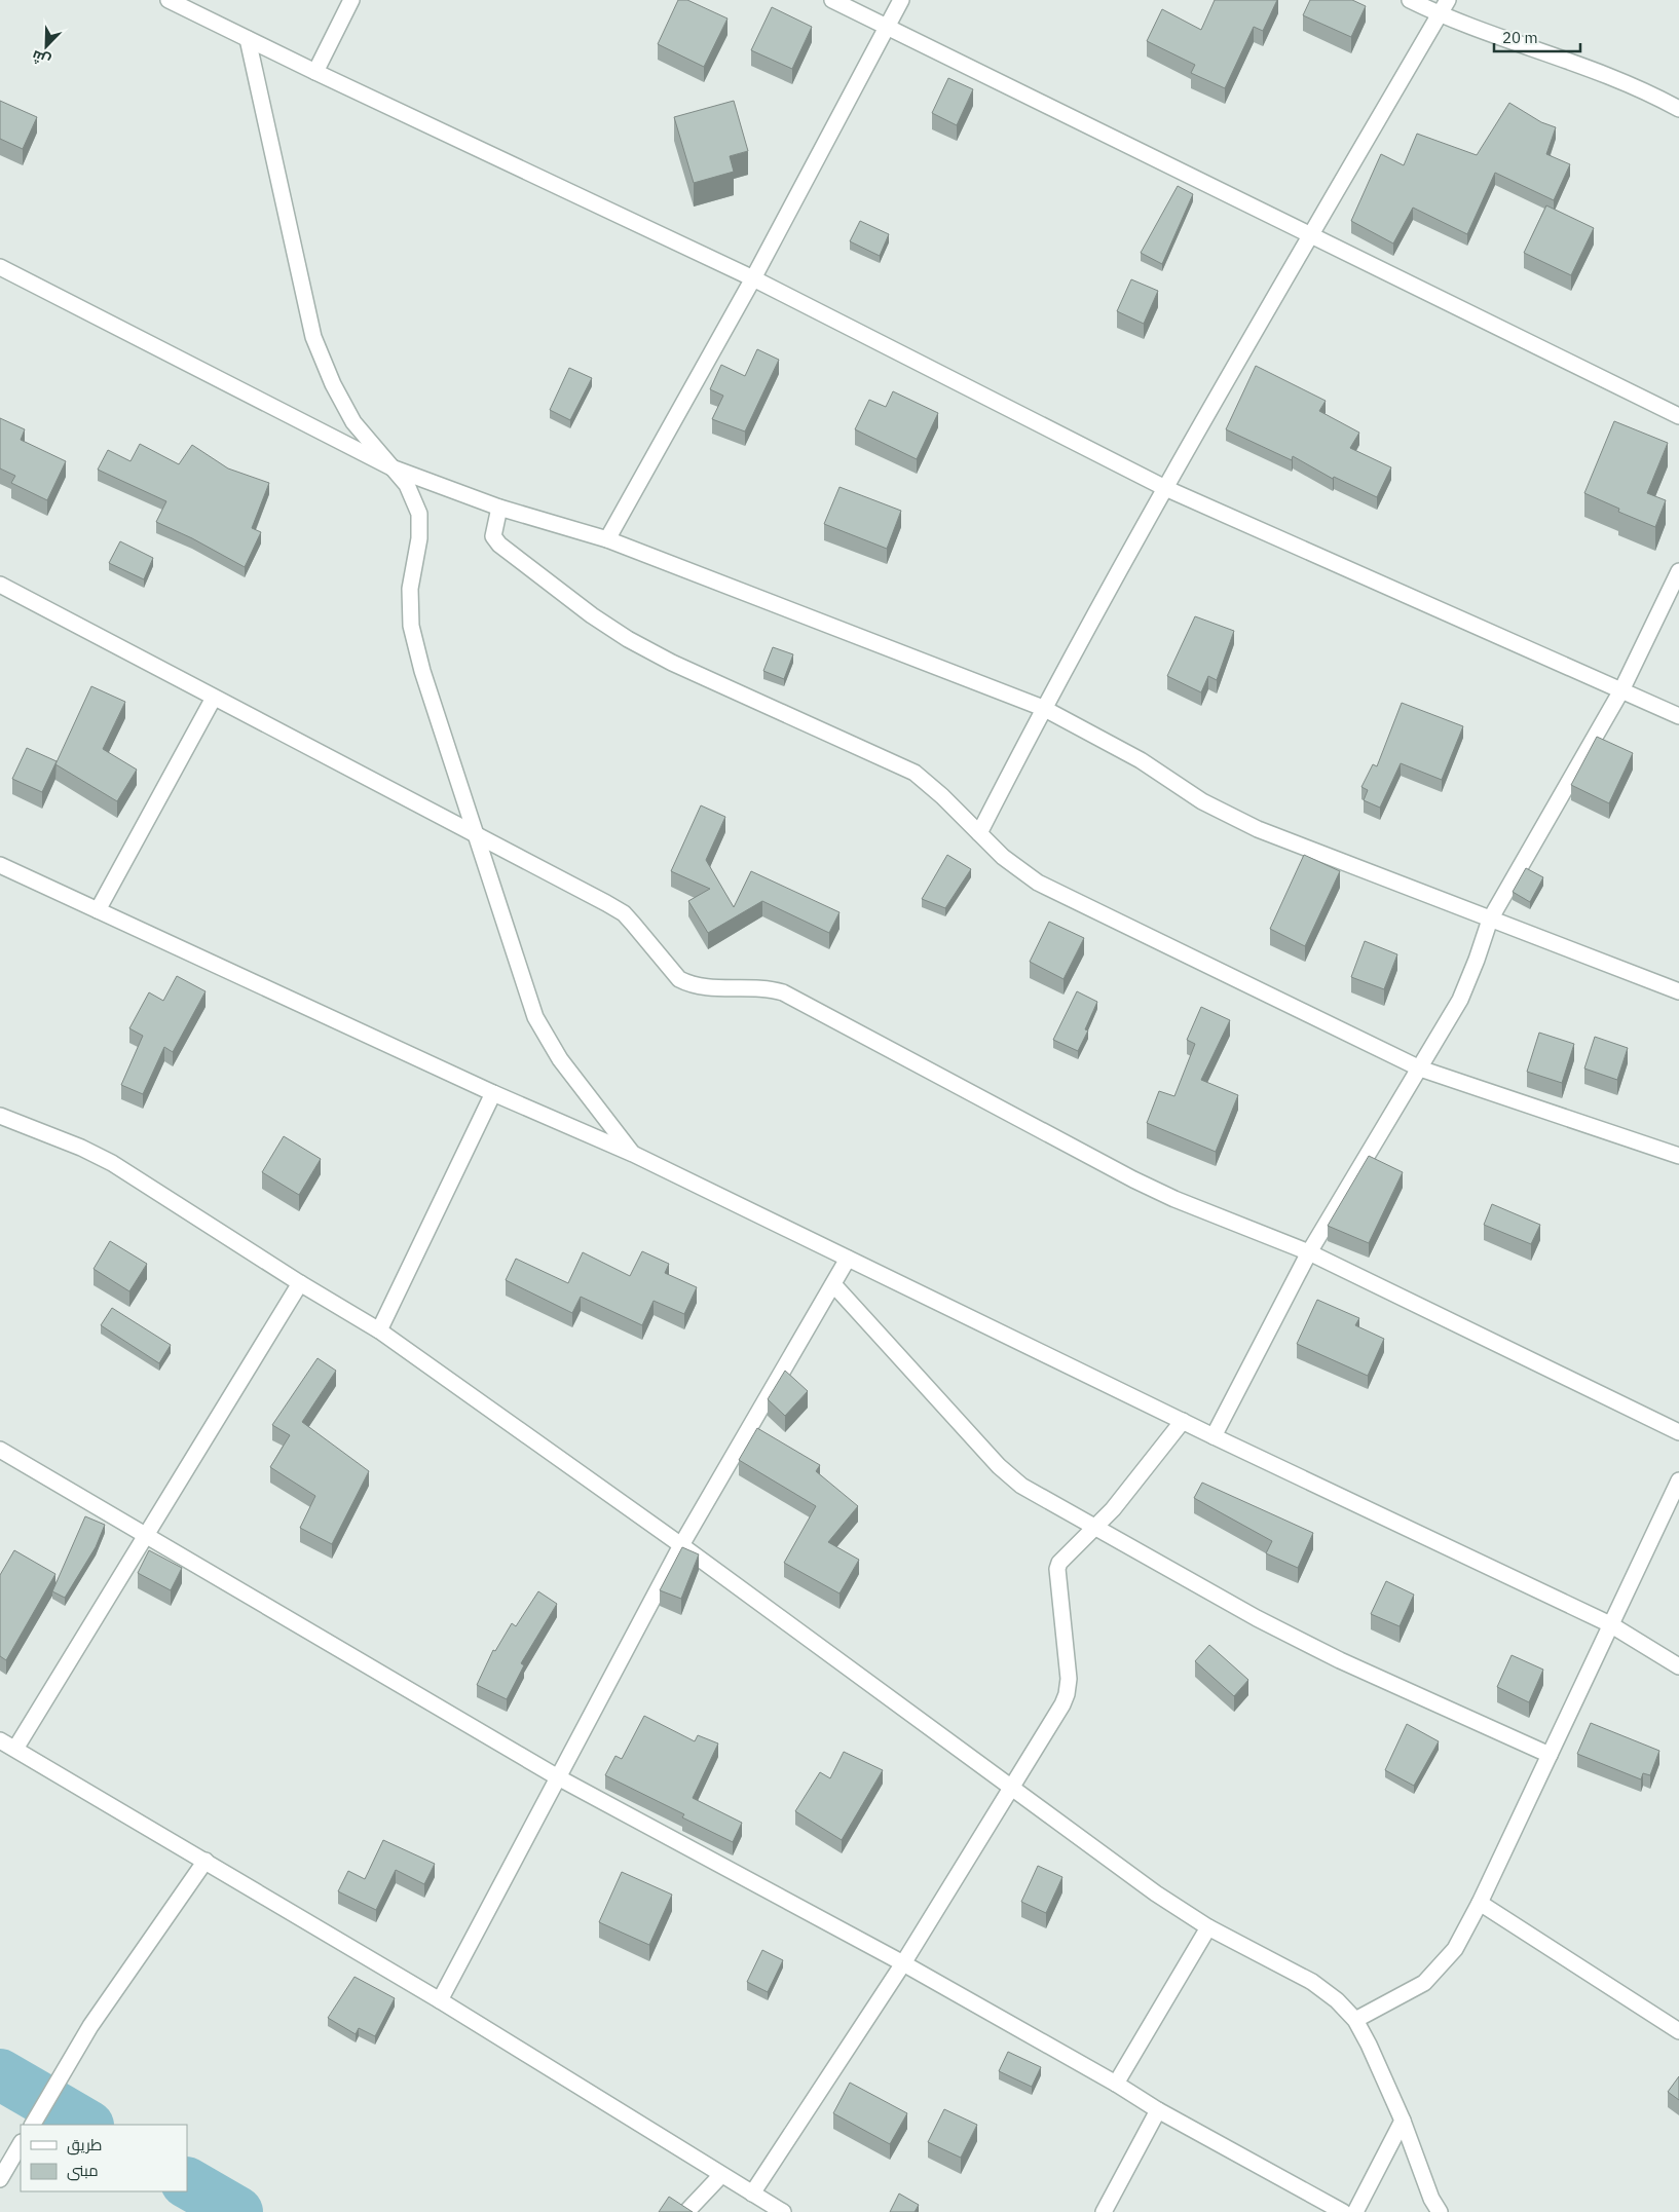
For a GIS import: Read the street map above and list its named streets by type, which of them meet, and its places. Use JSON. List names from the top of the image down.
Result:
{
  "legend": ["طريق", "مبنى"],
  "scale_bar": "20 m",
  "north": "bottom left"
}
